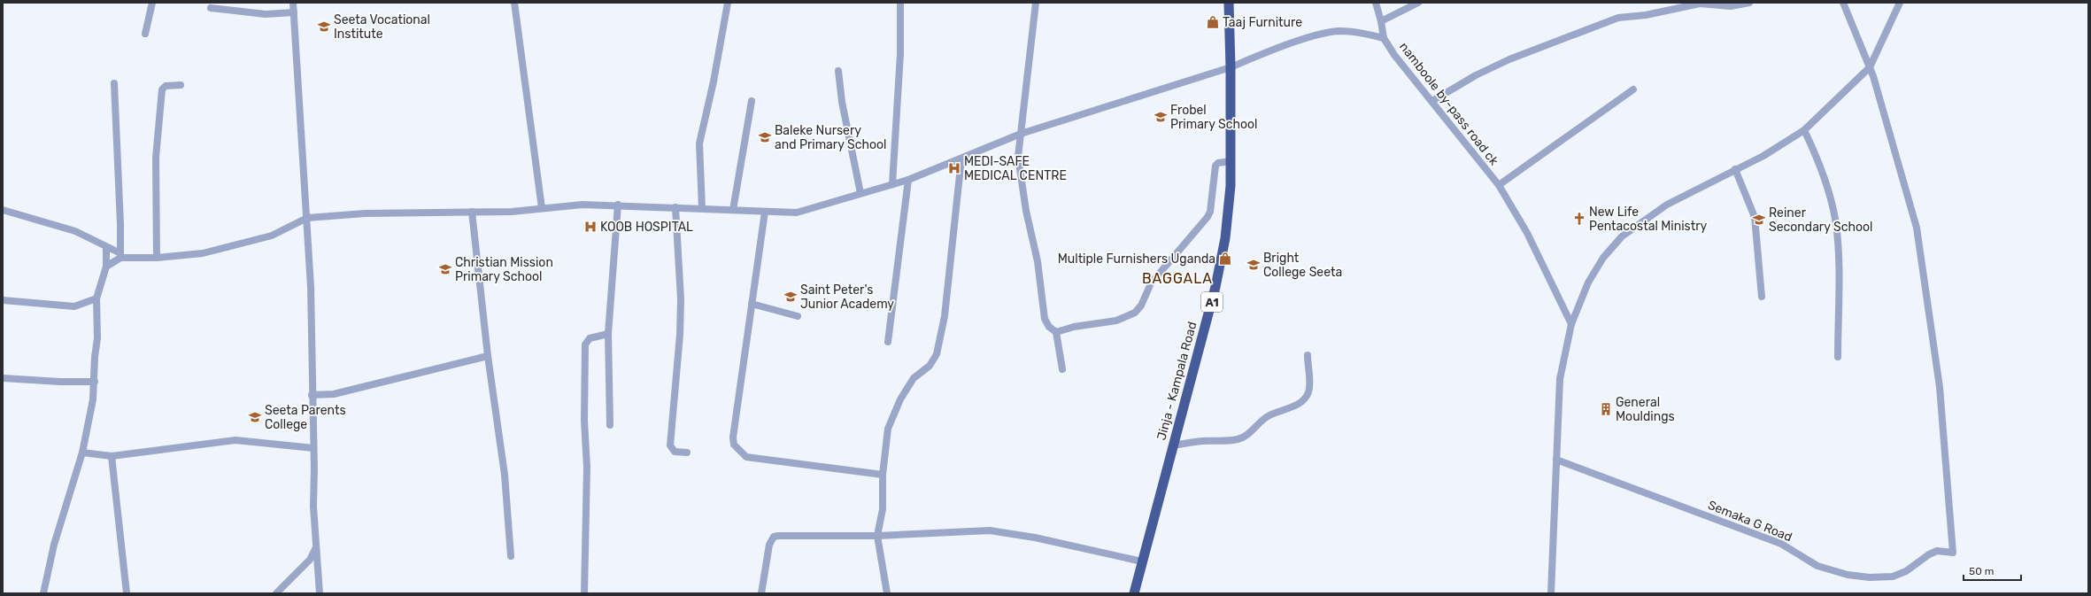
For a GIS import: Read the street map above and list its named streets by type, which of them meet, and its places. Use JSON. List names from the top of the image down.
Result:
{
  "streets": {
    "highway": ["A1", "Jinja - Kampala Road"],
    "street": ["namboole by-pass road ck", "Semaka G Road"]
  },
  "crossings": [
    ["namboole by-pass road ck", "Jinja - Kampala Road"]
  ],
  "districts": ["BAGGALA"],
  "places": {
    "shop": ["Taaj Furniture", "Multiple Furnishers Uganda"],
    "school or university": [
      "Seeta Vocational Institute",
      "Frobel Primary School",
      "Baleke Nursery and Primary School",
      "Reiner Secondary School",
      "Bright College Seeta",
      "Christian Mission Primary School",
      "Saint Peter's Junior Academy",
      "Seeta Parents College"
    ],
    "hospital": ["MEDI-SAFE MEDICAL CENTRE", "KOOB HOSPITAL"],
    "church": ["New Life Pentacostal Ministry"],
    "building": ["General Mouldings"]
  },
  "scale_bar": "50 m"
}
